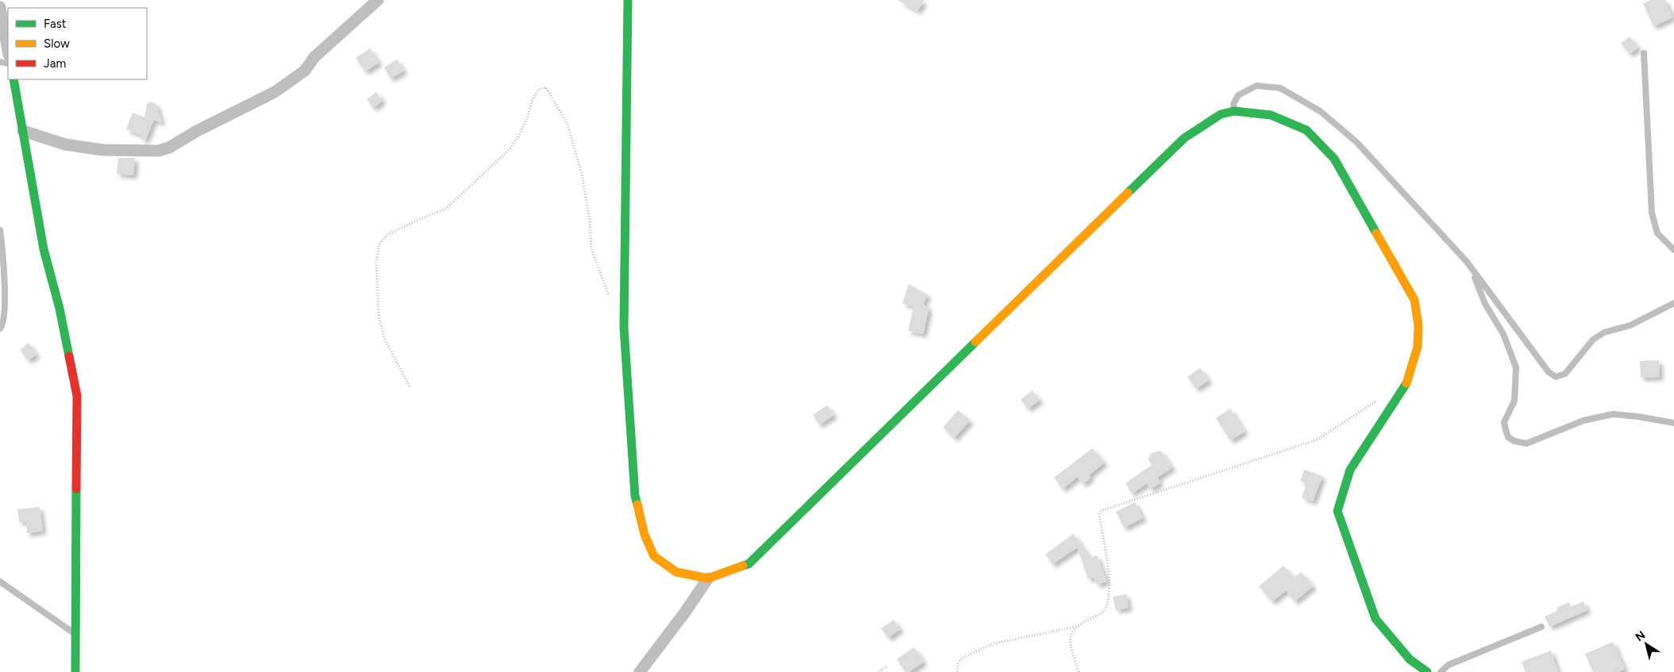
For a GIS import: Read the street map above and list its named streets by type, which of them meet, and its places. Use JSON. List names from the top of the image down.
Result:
{
  "legend": ["Fast", "Slow", "Jam"],
  "north": "top left"
}
